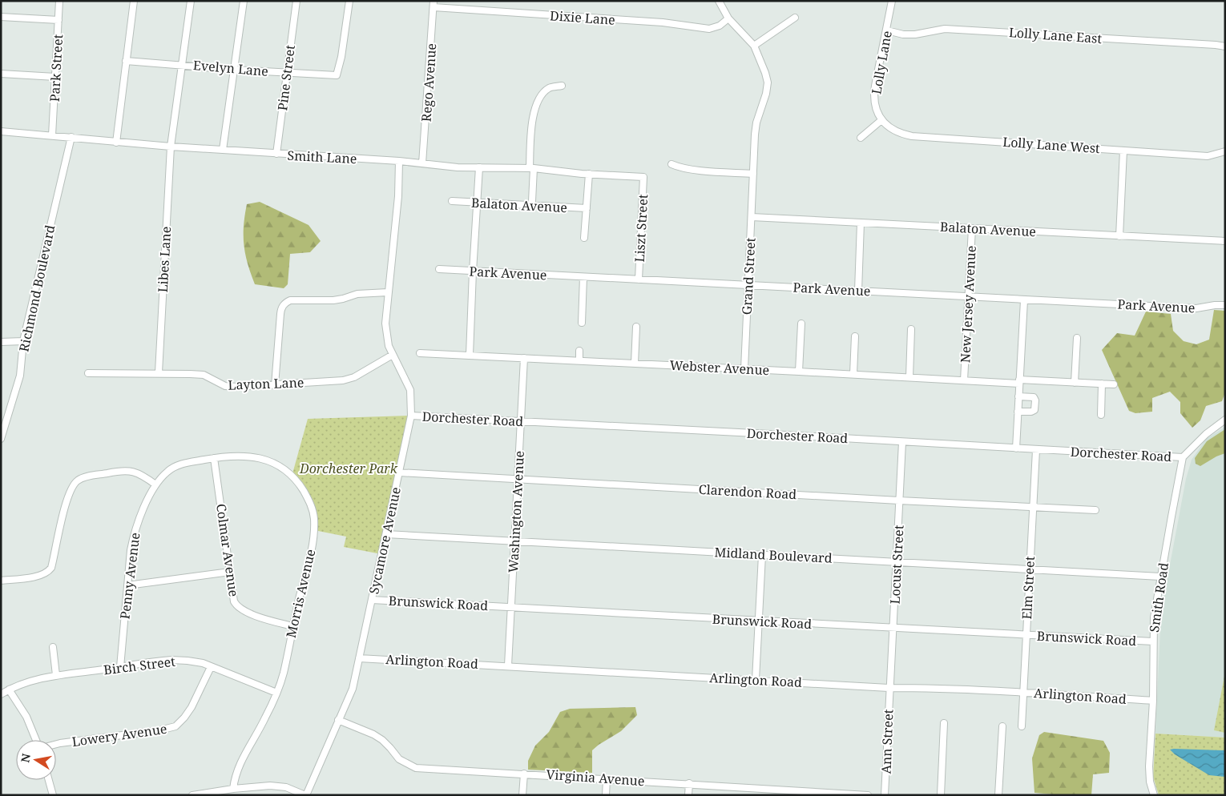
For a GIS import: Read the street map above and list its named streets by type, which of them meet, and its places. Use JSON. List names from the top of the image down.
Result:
{
  "streets": {
    "street": [
      "Dixie Lane",
      "Lolly Lane East",
      "Lolly Lane",
      "Park Street",
      "Evelyn Lane",
      "Pine Street",
      "Rego Avenue",
      "Lolly Lane West",
      "Smith Lane",
      "Balaton Avenue",
      "Liszt Street",
      "Libes Lane",
      "Park Avenue",
      "Grand Street",
      "Richmond Boulevard",
      "New Jersey Avenue",
      "Webster Avenue",
      "Layton Lane",
      "Dorchester Road",
      "Clarendon Road",
      "Washington Avenue",
      "Sycamore Avenue",
      "Colmar Avenue",
      "Midland Boulevard",
      "Locust Street",
      "Penny Avenue",
      "Elm Street",
      "Morris Avenue",
      "Smith Road",
      "Brunswick Road",
      "Arlington Road",
      "Birch Street",
      "Lowery Avenue",
      "Ann Street",
      "Virginia Avenue"
    ]
  },
  "crossings": [
    ["Dixie Lane", "Rego Avenue"],
    ["Lolly Lane East", "Lolly Lane"],
    ["Lolly Lane", "Lolly Lane West"],
    ["Park Street", "Smith Lane"],
    ["Evelyn Lane", "Pine Street"],
    ["Evelyn Lane", "Libes Lane"],
    ["Pine Street", "Smith Lane"],
    ["Rego Avenue", "Smith Lane"],
    ["Smith Lane", "Liszt Street"],
    ["Smith Lane", "Libes Lane"],
    ["Smith Lane", "Richmond Boulevard"],
    ["Smith Lane", "Sycamore Avenue"],
    ["Balaton Avenue", "Grand Street"],
    ["Balaton Avenue", "New Jersey Avenue"],
    ["Liszt Street", "Park Avenue"],
    ["Libes Lane", "Layton Lane"],
    ["Park Avenue", "Grand Street"],
    ["Park Avenue", "New Jersey Avenue"],
    ["Grand Street", "Webster Avenue"],
    ["New Jersey Avenue", "Webster Avenue"],
    ["Webster Avenue", "Washington Avenue"],
    ["Layton Lane", "Sycamore Avenue"],
    ["Dorchester Road", "Washington Avenue"],
    ["Dorchester Road", "Sycamore Avenue"],
    ["Dorchester Road", "Locust Street"],
    ["Dorchester Road", "Elm Street"],
    ["Dorchester Road", "Smith Road"],
    ["Clarendon Road", "Washington Avenue"],
    ["Clarendon Road", "Sycamore Avenue"],
    ["Clarendon Road", "Locust Street"],
    ["Clarendon Road", "Elm Street"],
    ["Washington Avenue", "Midland Boulevard"],
    ["Washington Avenue", "Brunswick Road"],
    ["Washington Avenue", "Arlington Road"],
    ["Sycamore Avenue", "Midland Boulevard"],
    ["Sycamore Avenue", "Brunswick Road"],
    ["Sycamore Avenue", "Arlington Road"],
    ["Sycamore Avenue", "Virginia Avenue"],
    ["Colmar Avenue", "Penny Avenue"],
    ["Colmar Avenue", "Morris Avenue"],
    ["Midland Boulevard", "Locust Street"],
    ["Midland Boulevard", "Elm Street"],
    ["Midland Boulevard", "Smith Road"],
    ["Locust Street", "Brunswick Road"],
    ["Locust Street", "Arlington Road"],
    ["Locust Street", "Ann Street"],
    ["Penny Avenue", "Morris Avenue"],
    ["Penny Avenue", "Birch Street"],
    ["Elm Street", "Brunswick Road"],
    ["Elm Street", "Arlington Road"],
    ["Morris Avenue", "Birch Street"],
    ["Smith Road", "Brunswick Road"],
    ["Smith Road", "Arlington Road"],
    ["Arlington Road", "Ann Street"],
    ["Birch Street", "Lowery Avenue"]
  ],
  "parks": ["Dorchester Park"],
  "north": "left"
}
